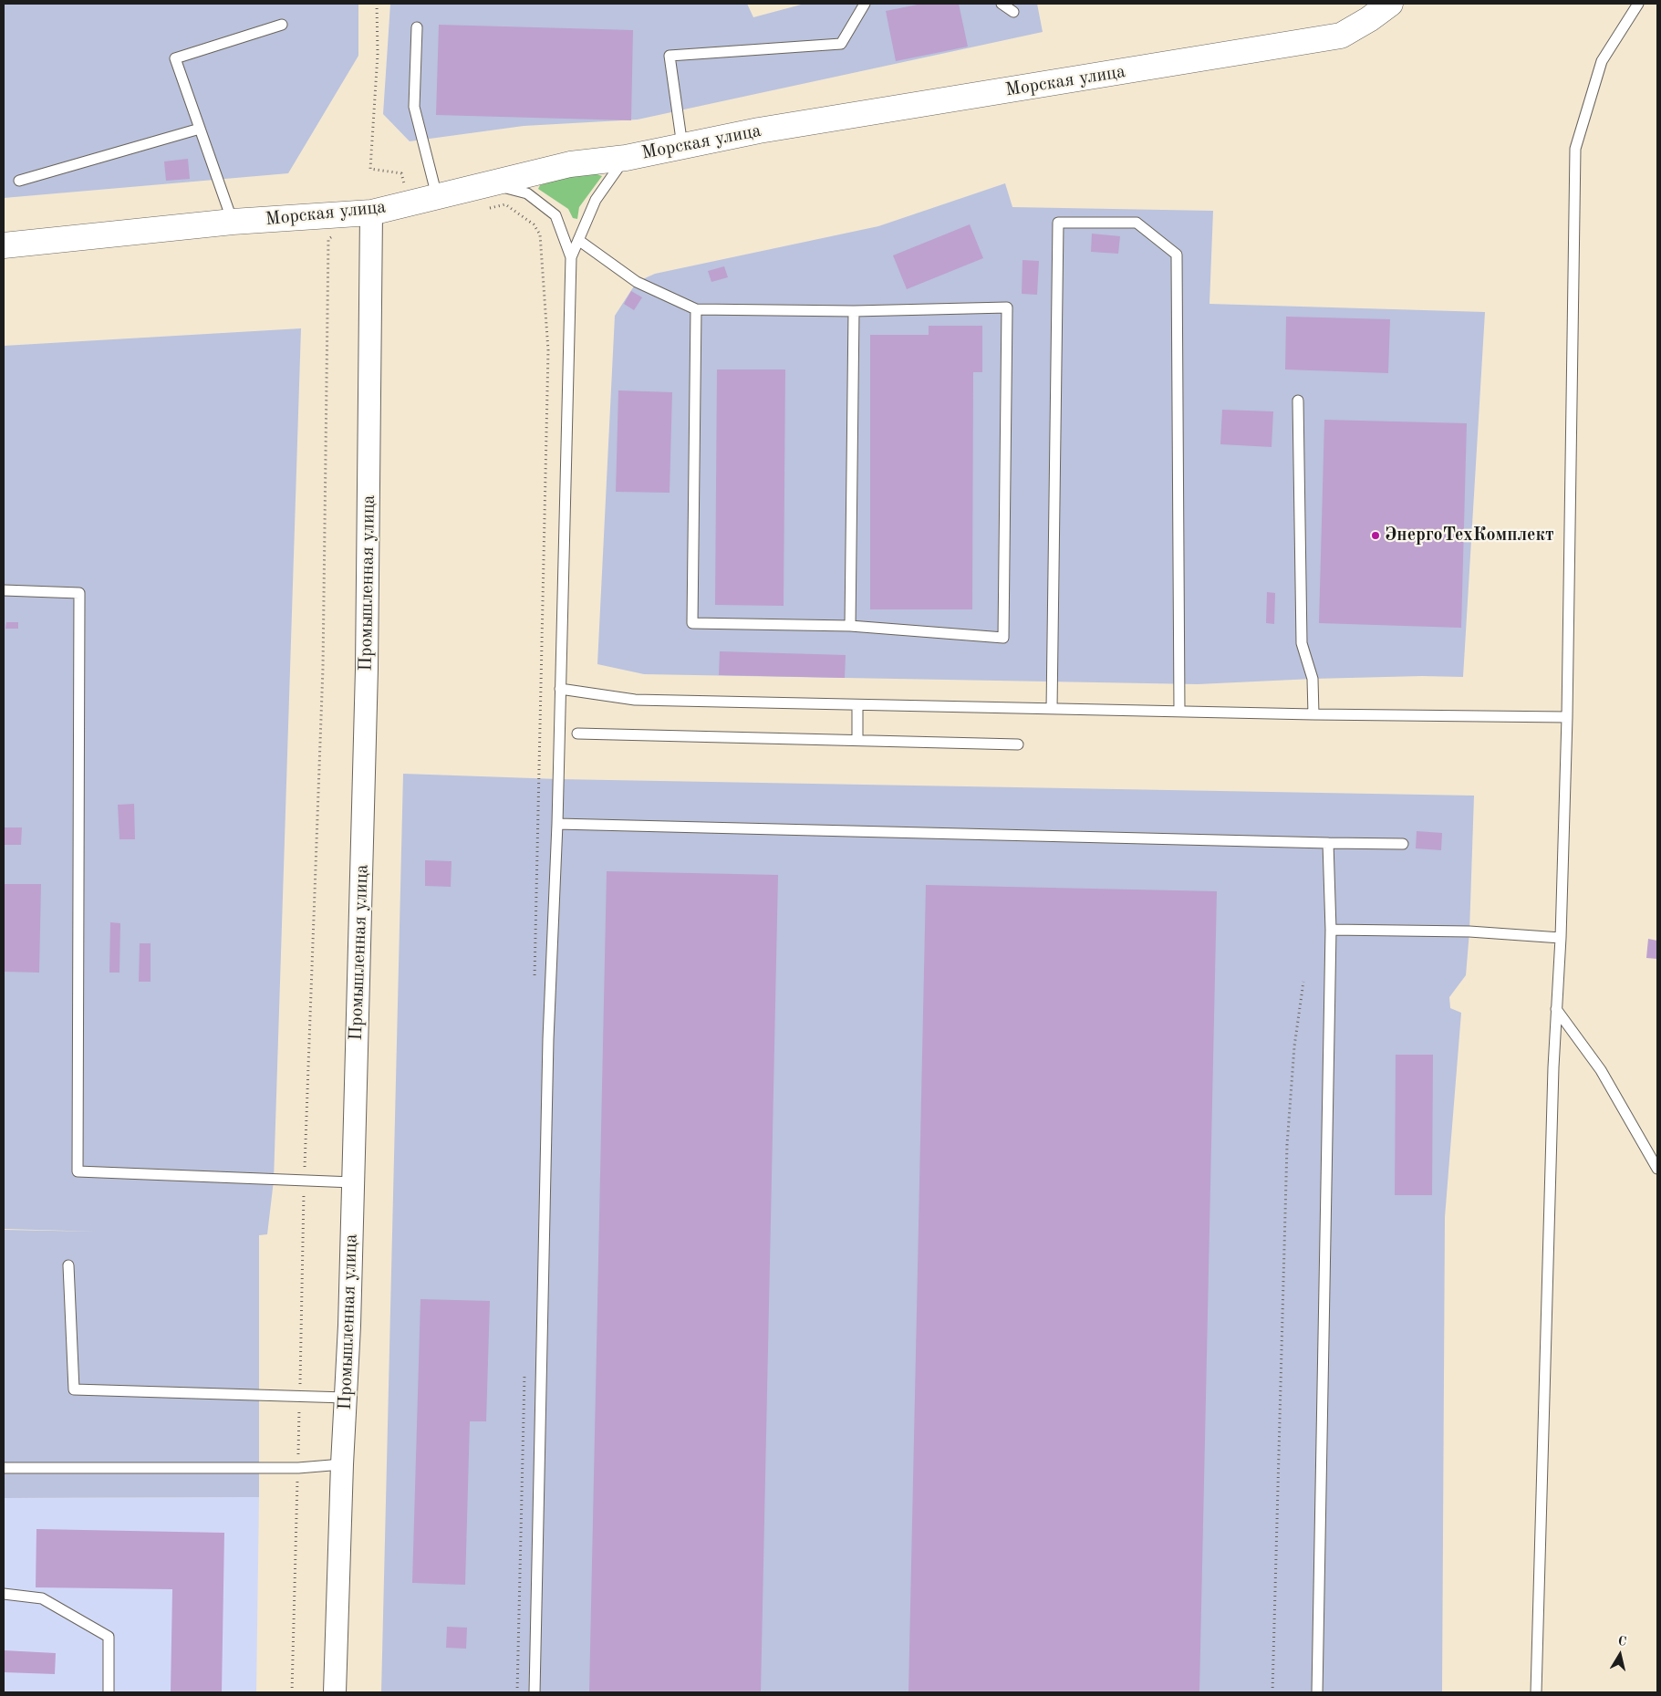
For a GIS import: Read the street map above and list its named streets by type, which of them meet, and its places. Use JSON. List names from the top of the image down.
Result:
{
  "streets": {
    "street": ["Морская улица", "Промышленная улица"]
  },
  "crossings": [
    ["Морская улица", "Промышленная улица"]
  ],
  "places": ["ЭнергоТехКомплект"],
  "north": "top"
}
